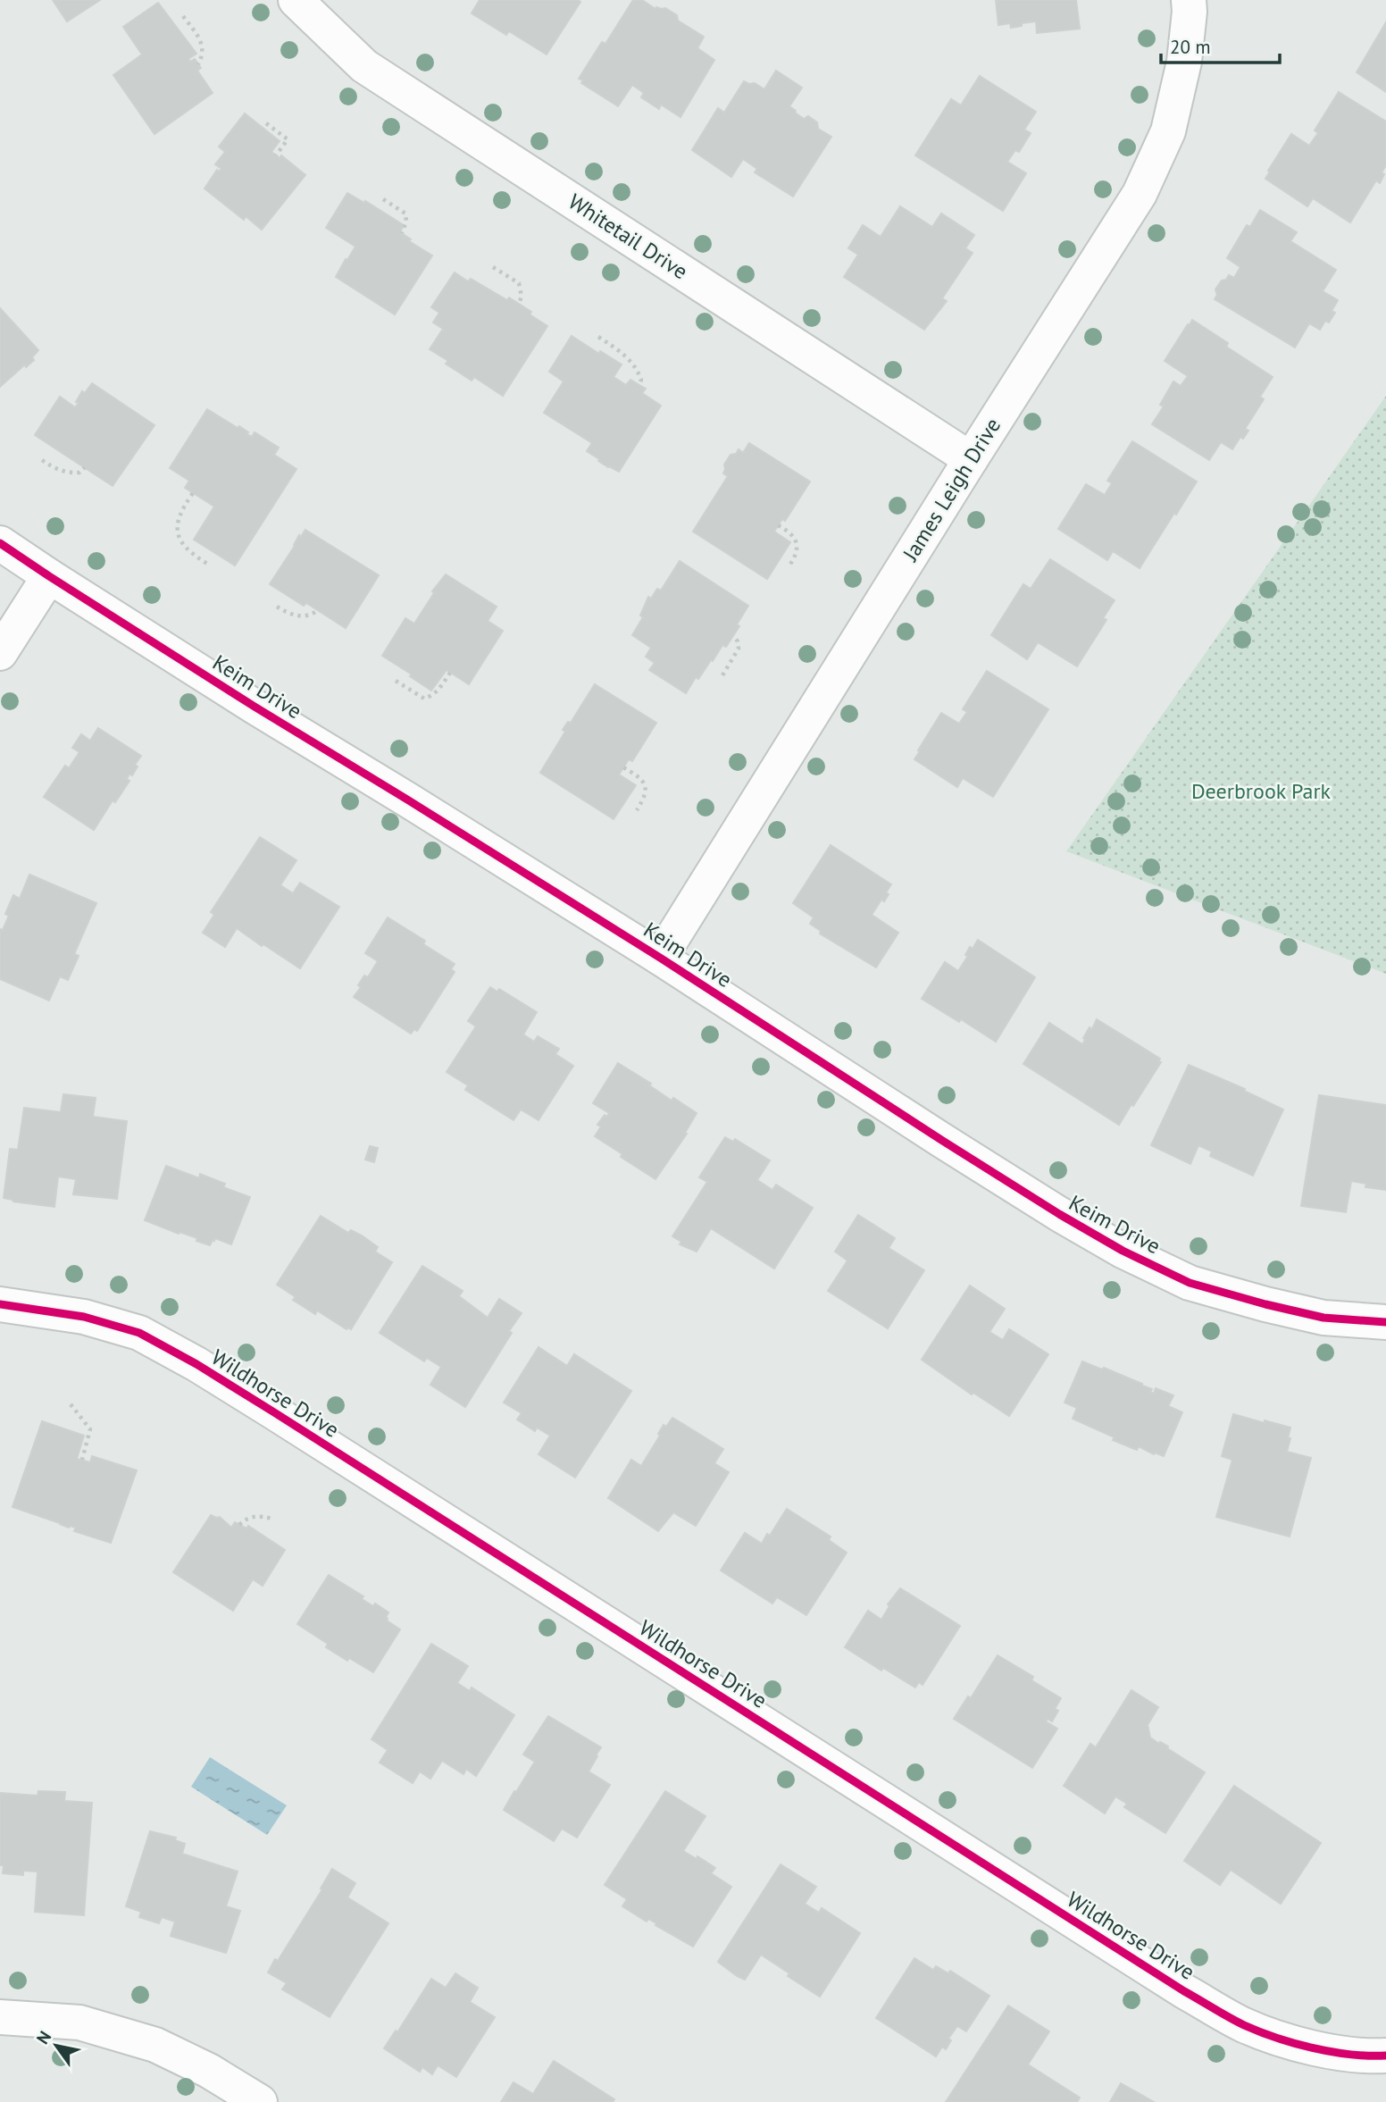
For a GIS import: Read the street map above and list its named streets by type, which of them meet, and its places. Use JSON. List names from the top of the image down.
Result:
{
  "streets": {
    "street": [
      "Whitetail Drive",
      "James Leigh Drive",
      "Keim Drive",
      "Wildhorse Drive"
    ]
  },
  "crossings": [
    ["Whitetail Drive", "James Leigh Drive"],
    ["James Leigh Drive", "Keim Drive"]
  ],
  "parks": ["Deerbrook Park"],
  "scale_bar": "20 m",
  "north": "top left"
}
